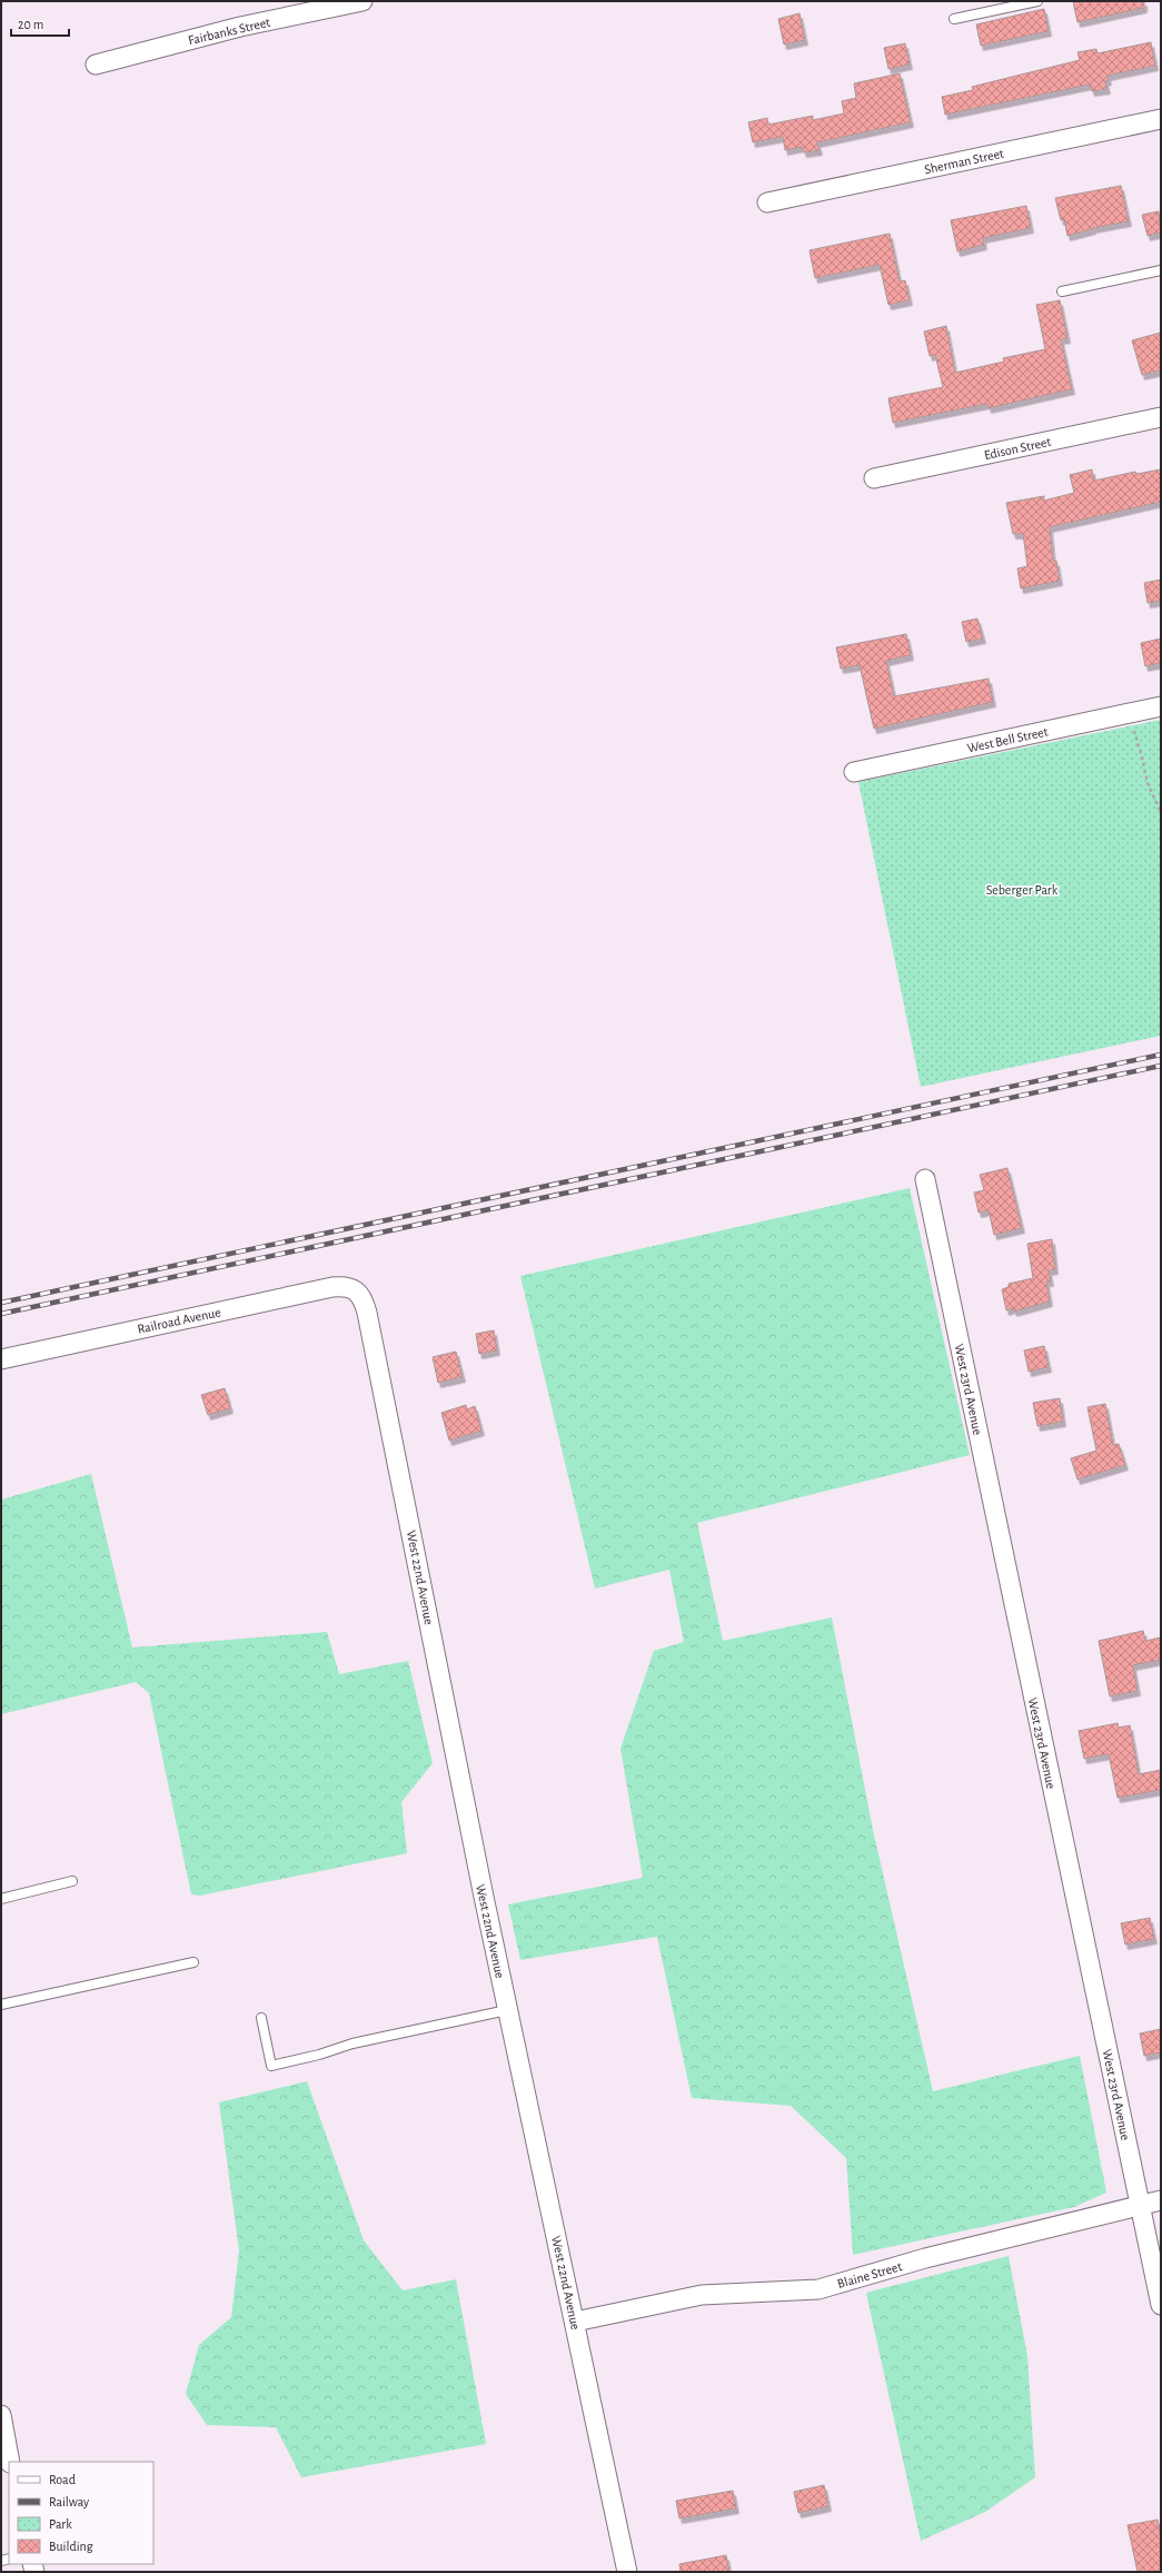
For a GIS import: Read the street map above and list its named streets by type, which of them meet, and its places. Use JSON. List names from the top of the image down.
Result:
{
  "streets": {
    "street": [
      "Fairbanks Street",
      "Sherman Street",
      "Edison Street",
      "West Bell Street",
      "Railroad Avenue",
      "West 23rd Avenue",
      "West 22nd Avenue",
      "Blaine Street"
    ]
  },
  "crossings": [
    ["Railroad Avenue", "West 22nd Avenue"],
    ["West 23rd Avenue", "Blaine Street"],
    ["West 22nd Avenue", "Blaine Street"]
  ],
  "parks": ["Seberger Park"],
  "legend": [
    "Road",
    "Railway",
    "Park",
    "Building"
  ],
  "scale_bar": "20 m"
}
